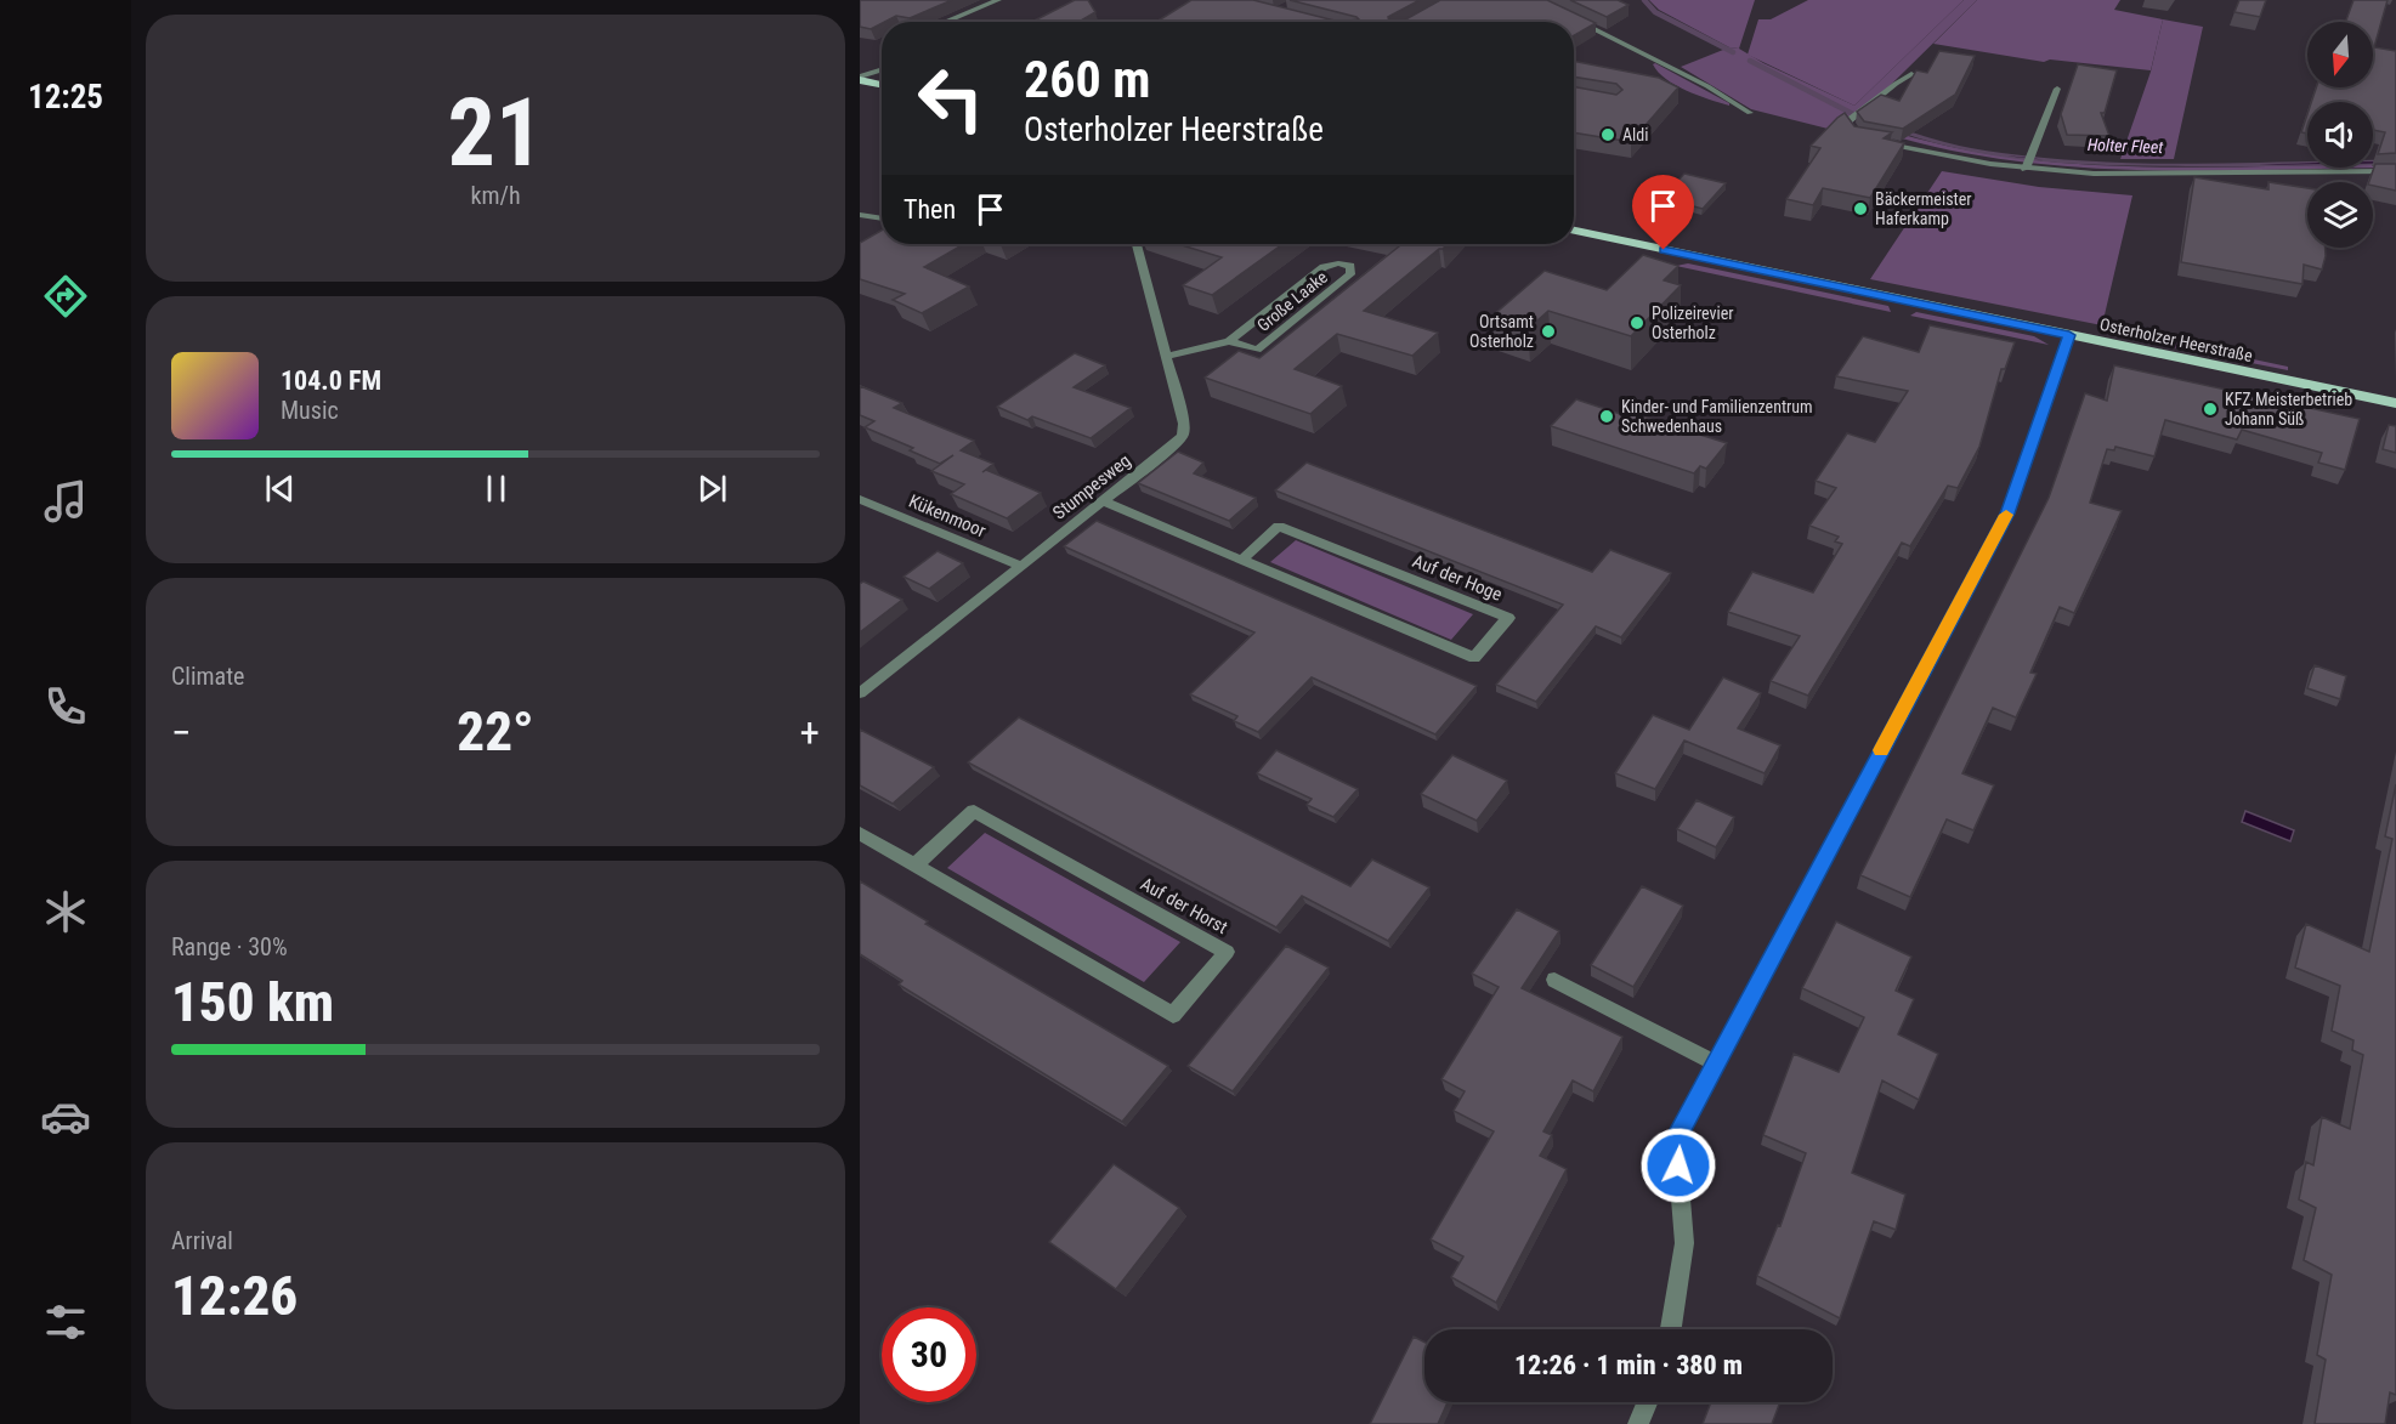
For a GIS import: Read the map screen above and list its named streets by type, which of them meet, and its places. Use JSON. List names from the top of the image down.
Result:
{
  "streets": {
    "main road": ["Osterholzer Heerstraße"],
    "street": [
      "Große Laake",
      "Stumpesweg",
      "Kükenmoor",
      "Auf der Hoge",
      "Auf der Horst"
    ]
  },
  "crossings": [
    ["Große Laake", "Stumpesweg"],
    ["Stumpesweg", "Kükenmoor"],
    ["Stumpesweg", "Auf der Hoge"]
  ],
  "water": ["Holter Fleet"],
  "places": [
    "Aldi",
    "Bäckermeister Haferkamp",
    "Polizeirevier Osterholz",
    "Ortsamt Osterholz",
    "KFZ Meisterbetrieb Johann Süß",
    "Kinder- und Familienzentrum Schwedenhaus"
  ],
  "north": "bottom",
  "page": {
    "tabs": "12:25",
    "tile": [
      ["21", "km/h"],
      "Climate",
      ["Range · 30%", "150 km"],
      ["Arrival", "12:26"]
    ],
    "turn": ["260 m", "Osterholzer Heerstraße"],
    "then": "Then",
    "song": ["104.0 FM", "Music"],
    "heat": ["−", "22°", "+"],
    "limit": "30",
    "trip": "12:26 · 1 min · 380 m"
  }
}
